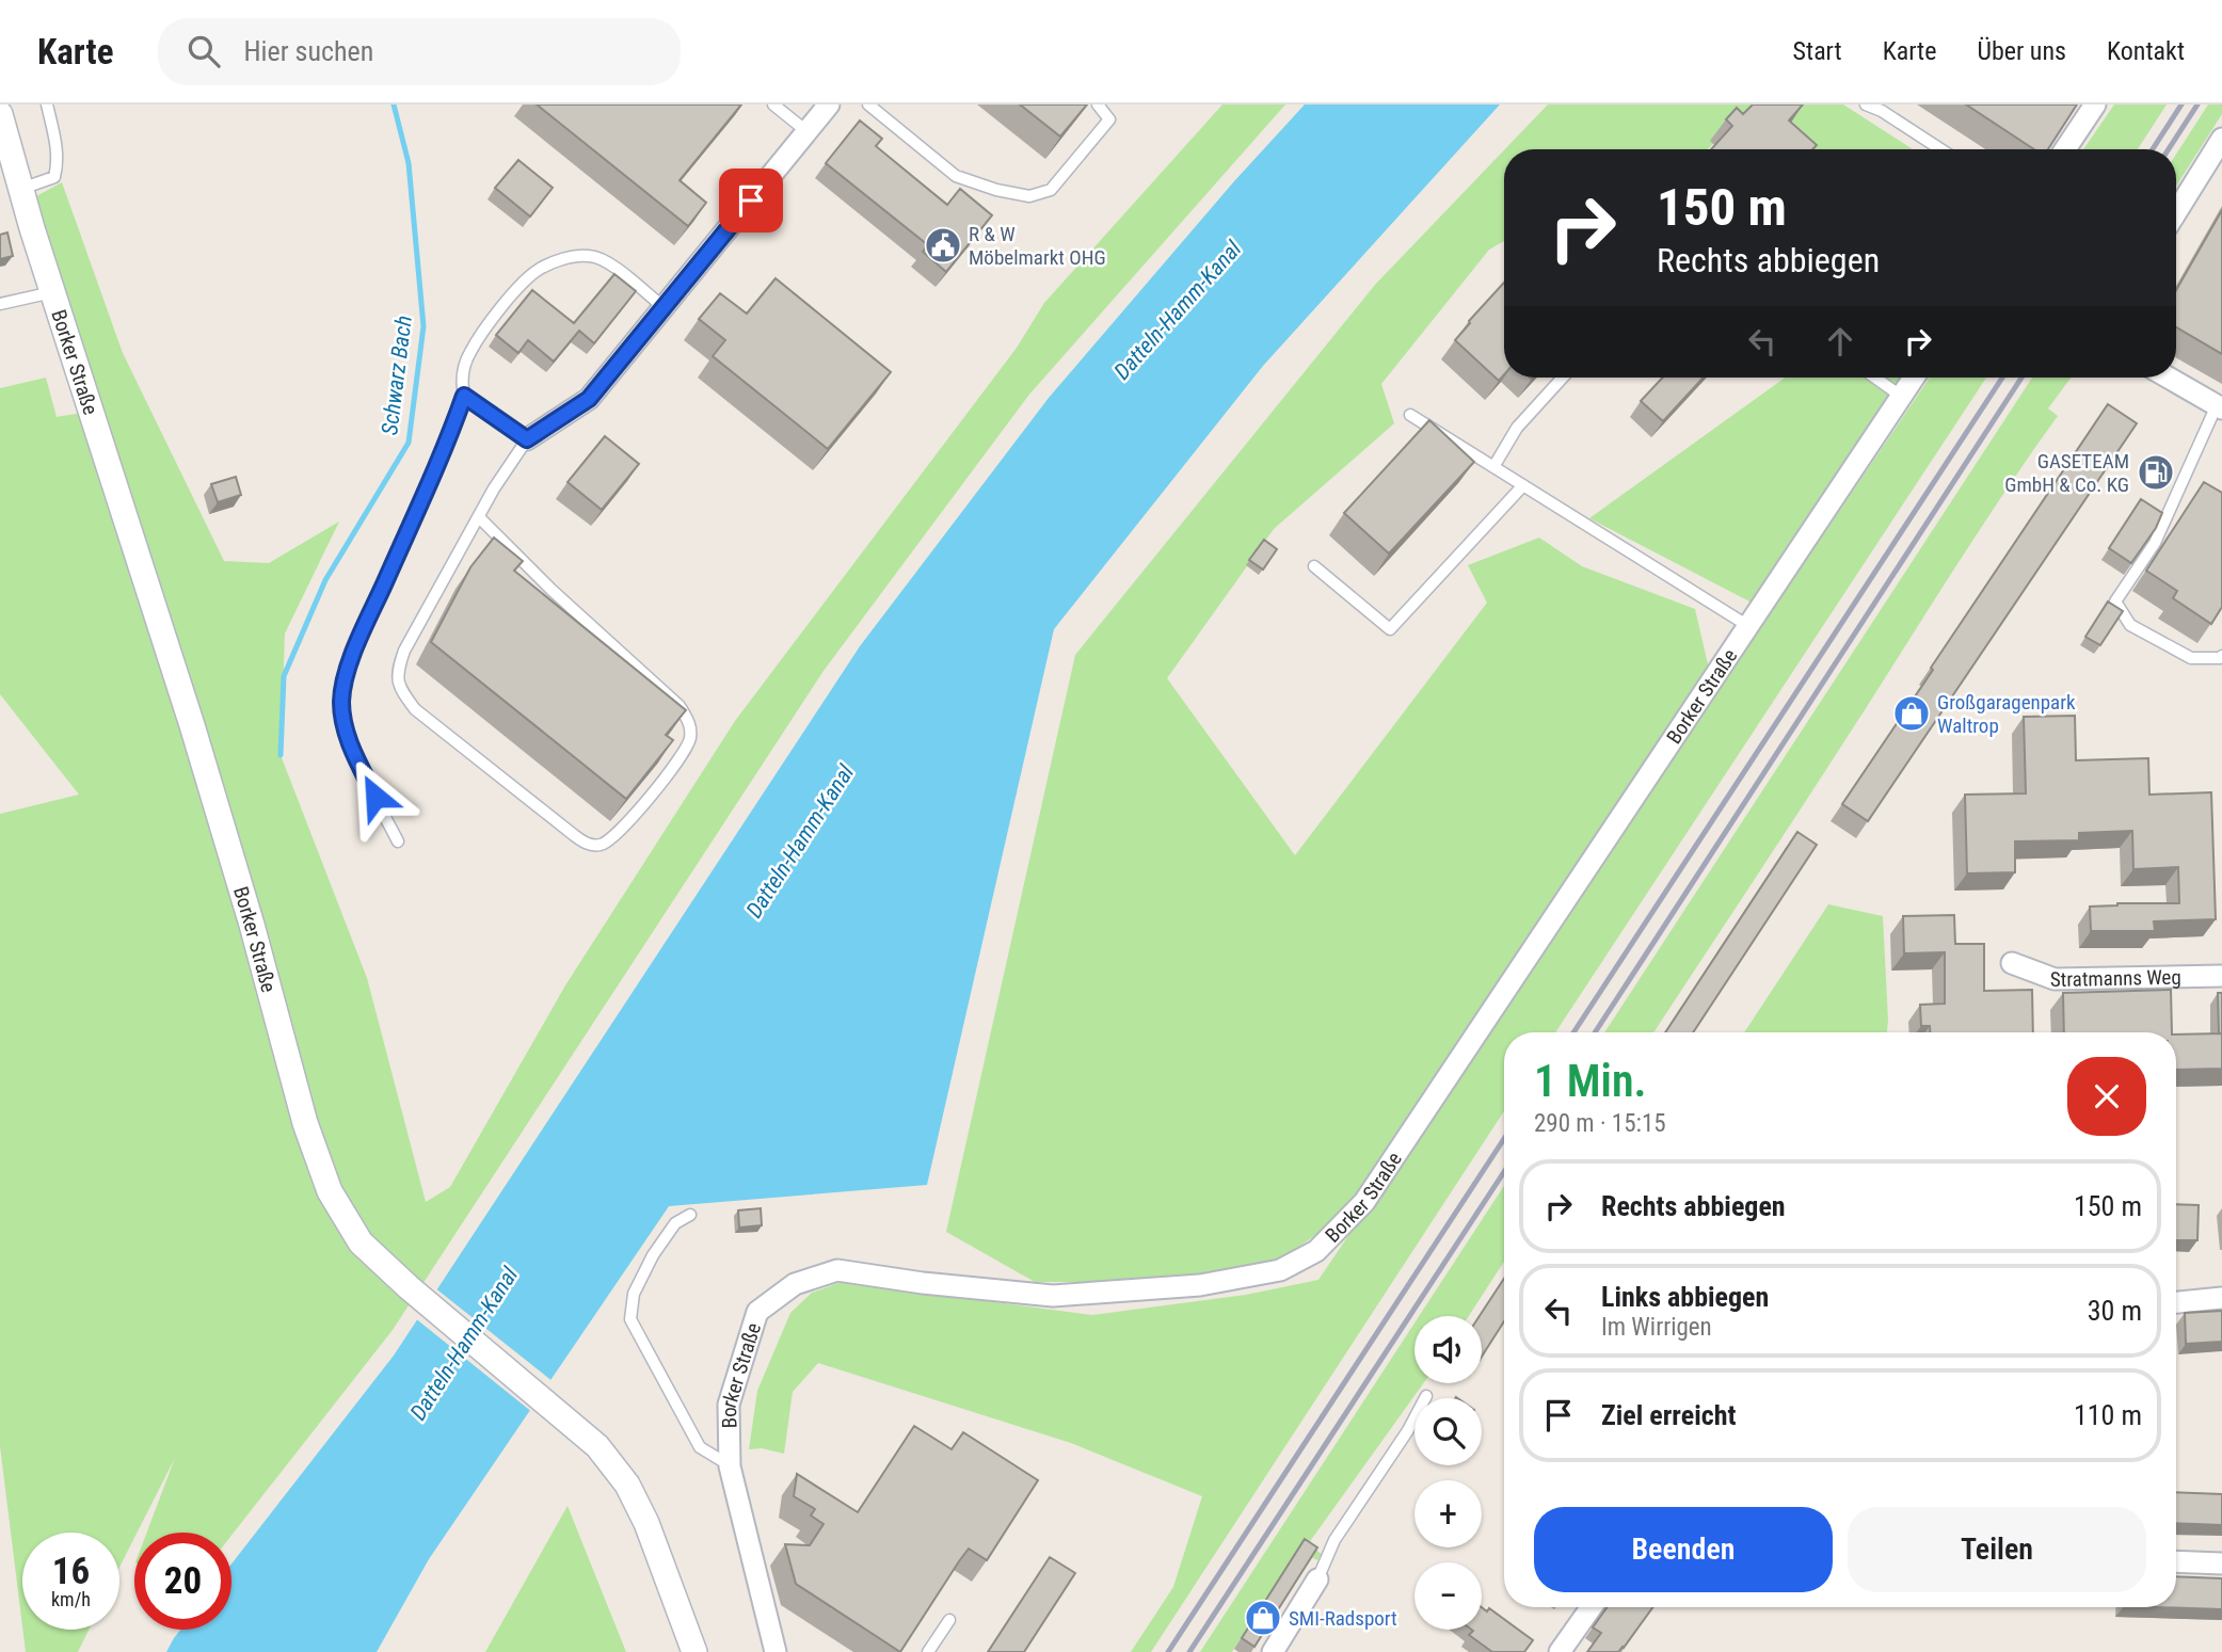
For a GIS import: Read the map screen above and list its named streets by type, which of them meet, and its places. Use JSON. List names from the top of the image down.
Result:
{
  "streets": {
    "street": ["Borker Straße", "Stratmanns Weg"]
  },
  "water": ["Datteln-Hamm-Kanal", "Schwarz Bach"],
  "places": {
    "public building": ["R & W Möbelmarkt OHG"],
    "fuel station": ["GASETEAM GmbH & Co. KG"],
    "shop": ["Großgaragenpark Waltrop", "SMI-Radsport"]
  },
  "page": {
    "header": "Karte",
    "search": "Hier suchen",
    "nav": [
      "Start",
      "Karte",
      "Über uns",
      "Kontakt"
    ],
    "turn": ["150 m", "Rechts abbiegen"],
    "heading": ["1 Min.", "290 m · 15:15"],
    "list": [
      {
        "name": "Rechts abbiegen",
        "value": "150 m"
      },
      {
        "name": "Links abbiegen",
        "note": "Im Wirrigen",
        "value": "30 m"
      },
      {
        "name": "Ziel erreicht",
        "value": "110 m"
      }
    ],
    "map_buttons": ["+", "−"],
    "buttons": ["Beenden", "Teilen"],
    "speed": "16 km/h",
    "limit": "20"
  }
}
